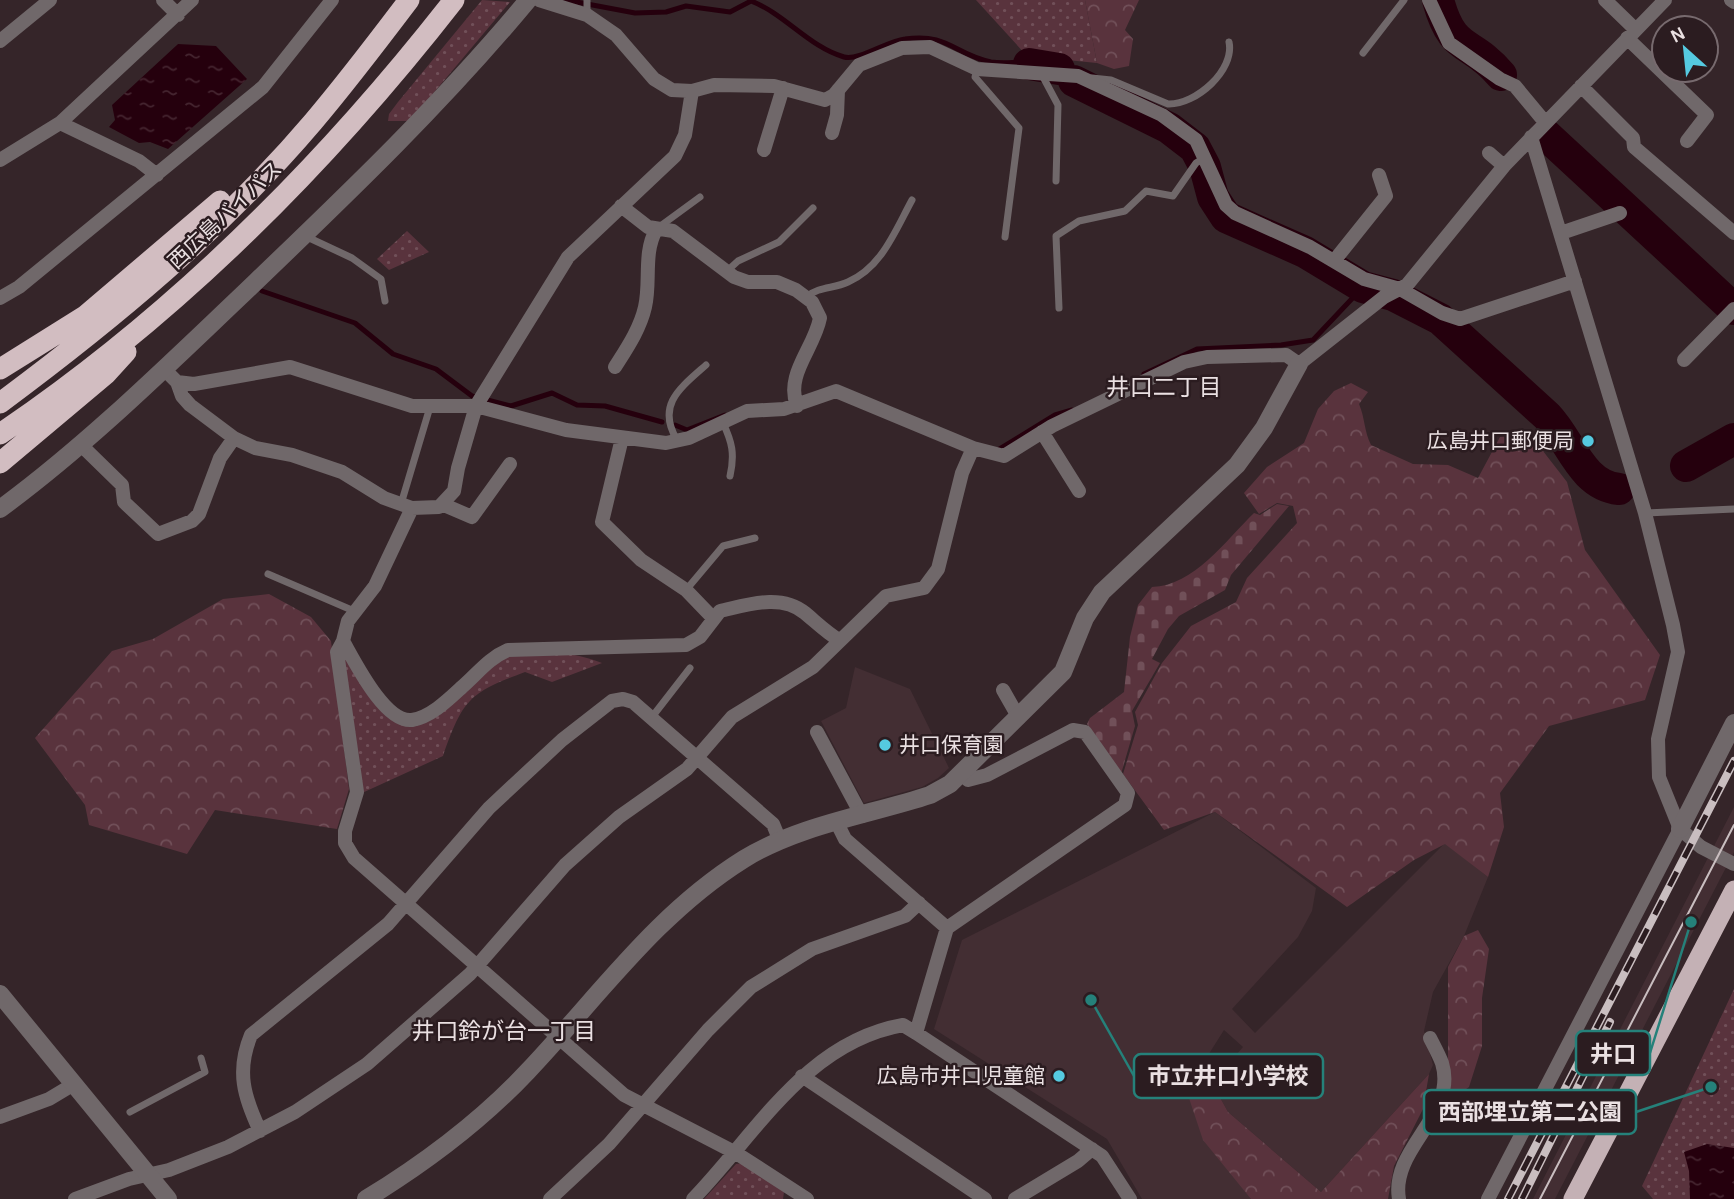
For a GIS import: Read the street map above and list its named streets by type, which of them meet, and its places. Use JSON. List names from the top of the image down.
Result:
{
  "streets": {
    "highway": ["西広島バイパス"]
  },
  "districts": ["井口二丁目", "井口鈴が台一丁目"],
  "places": [
    "広島井口郵便局",
    "井口保育園",
    "井口",
    "市立井口小学校",
    "広島市井口児童館",
    "西部埋立第二公園"
  ],
  "north": "top left"
}
